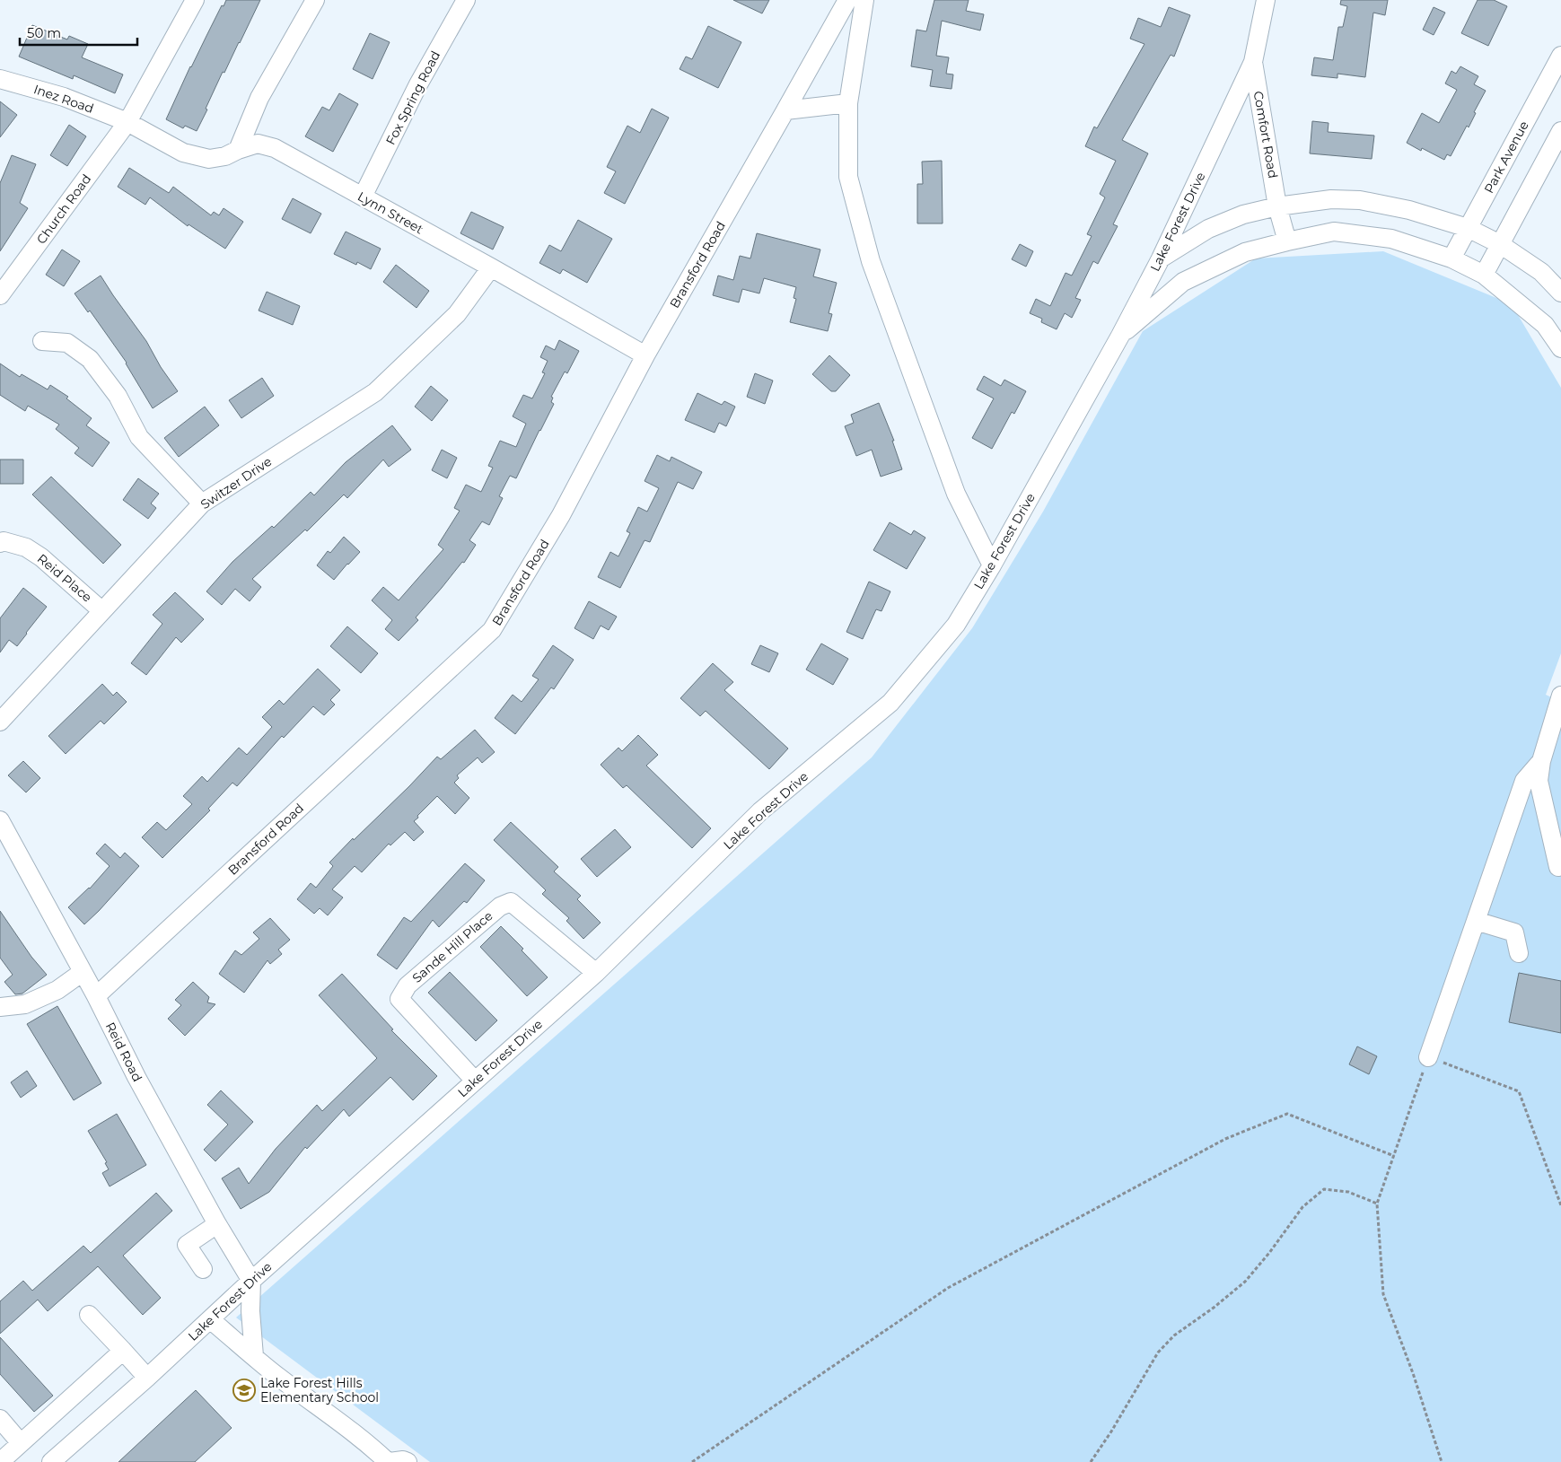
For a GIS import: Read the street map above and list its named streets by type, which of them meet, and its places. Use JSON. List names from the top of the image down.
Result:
{
  "streets": {
    "street": [
      "Fox Spring Road",
      "Inez Road",
      "Comfort Road",
      "Park Avenue",
      "Church Road",
      "Lynn Street",
      "Lake Forest Drive",
      "Bransford Road",
      "Switzer Drive",
      "Reid Place",
      "Sande Hill Place",
      "Reid Road"
    ]
  },
  "crossings": [
    ["Fox Spring Road", "Lynn Street"],
    ["Inez Road", "Church Road"],
    ["Inez Road", "Lynn Street"],
    ["Comfort Road", "Lake Forest Drive"],
    ["Church Road", "Lynn Street"],
    ["Lynn Street", "Bransford Road"],
    ["Lynn Street", "Switzer Drive"],
    ["Lake Forest Drive", "Sande Hill Place"],
    ["Lake Forest Drive", "Reid Road"],
    ["Bransford Road", "Reid Road"],
    ["Switzer Drive", "Reid Place"]
  ],
  "places": {
    "school or university": ["Lake Forest Hills Elementary School"]
  },
  "scale_bar": "50 m"
}
